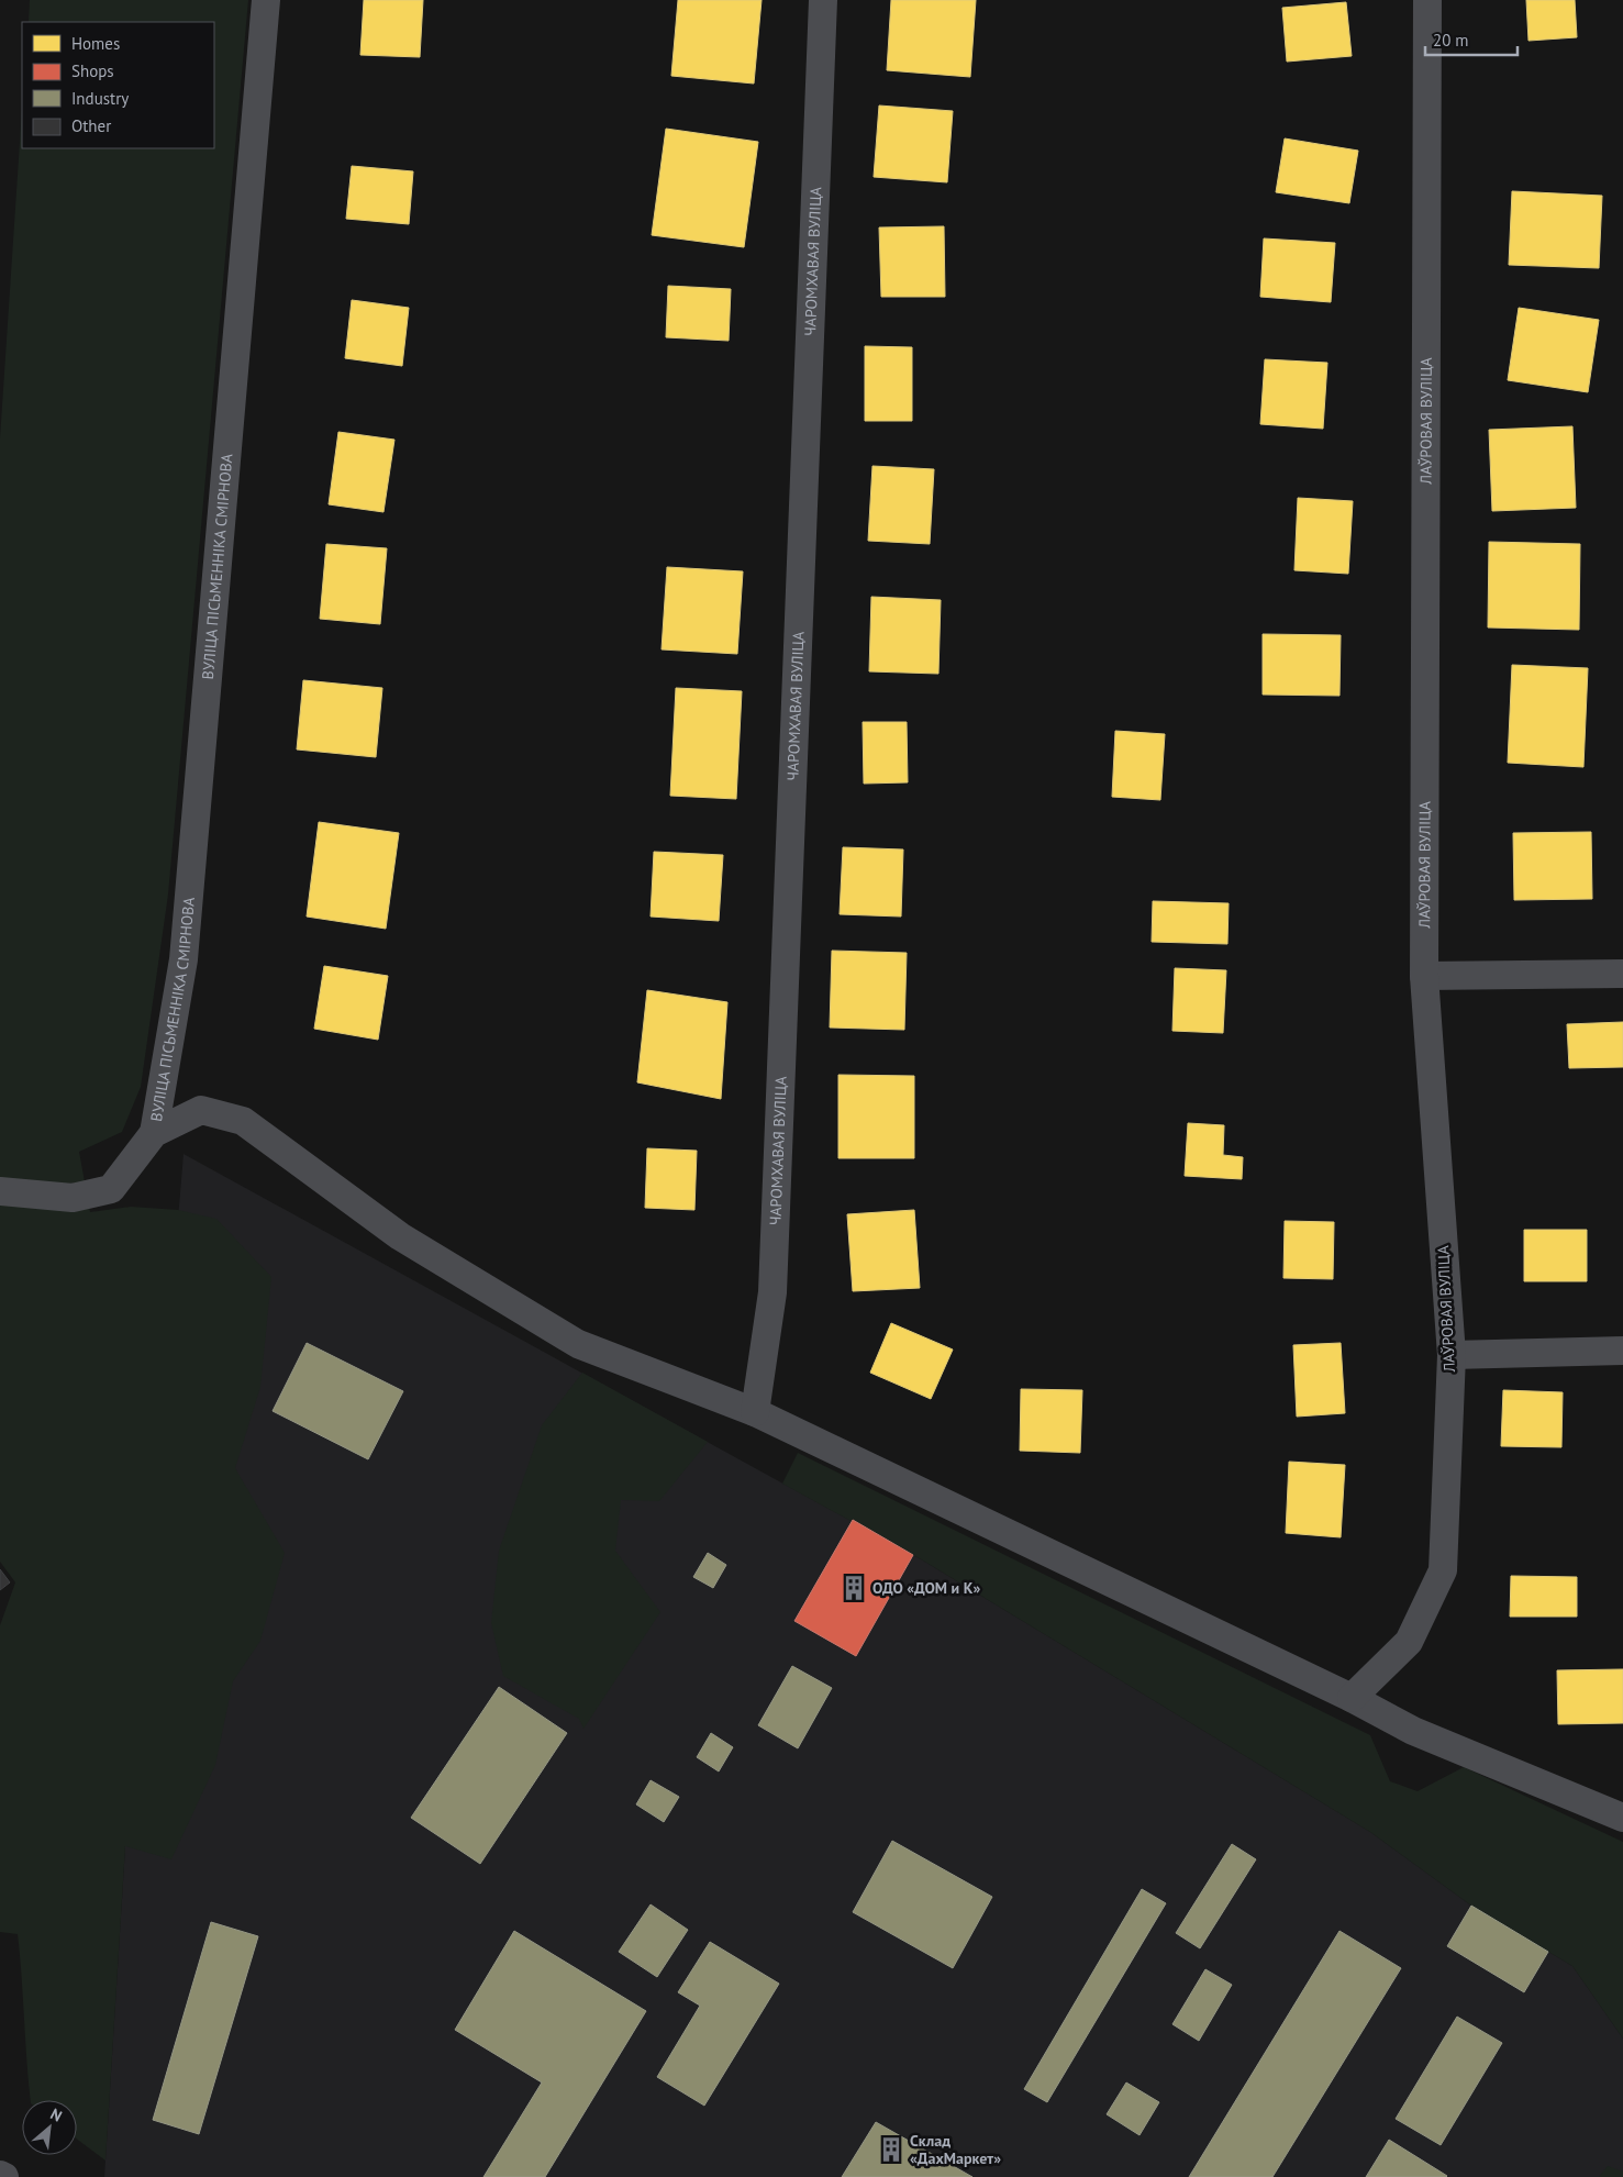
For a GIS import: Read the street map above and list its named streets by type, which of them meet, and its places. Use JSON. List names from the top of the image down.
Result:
{
  "streets": {
    "street": ["ЧАРОМХАВАЯ ВУЛІЦА", "ЛАЎРОВАЯ ВУЛІЦА", "ВУЛІЦА ПІСЬМЕННІКА СМІРНОВА"]
  },
  "places": {
    "building": ["ОДО «ДОМ и К»", "Склад «ДахМаркет»"]
  },
  "legend": [
    "Homes",
    "Shops",
    "Industry",
    "Other"
  ],
  "scale_bar": "20 m",
  "north": "top right"
}
